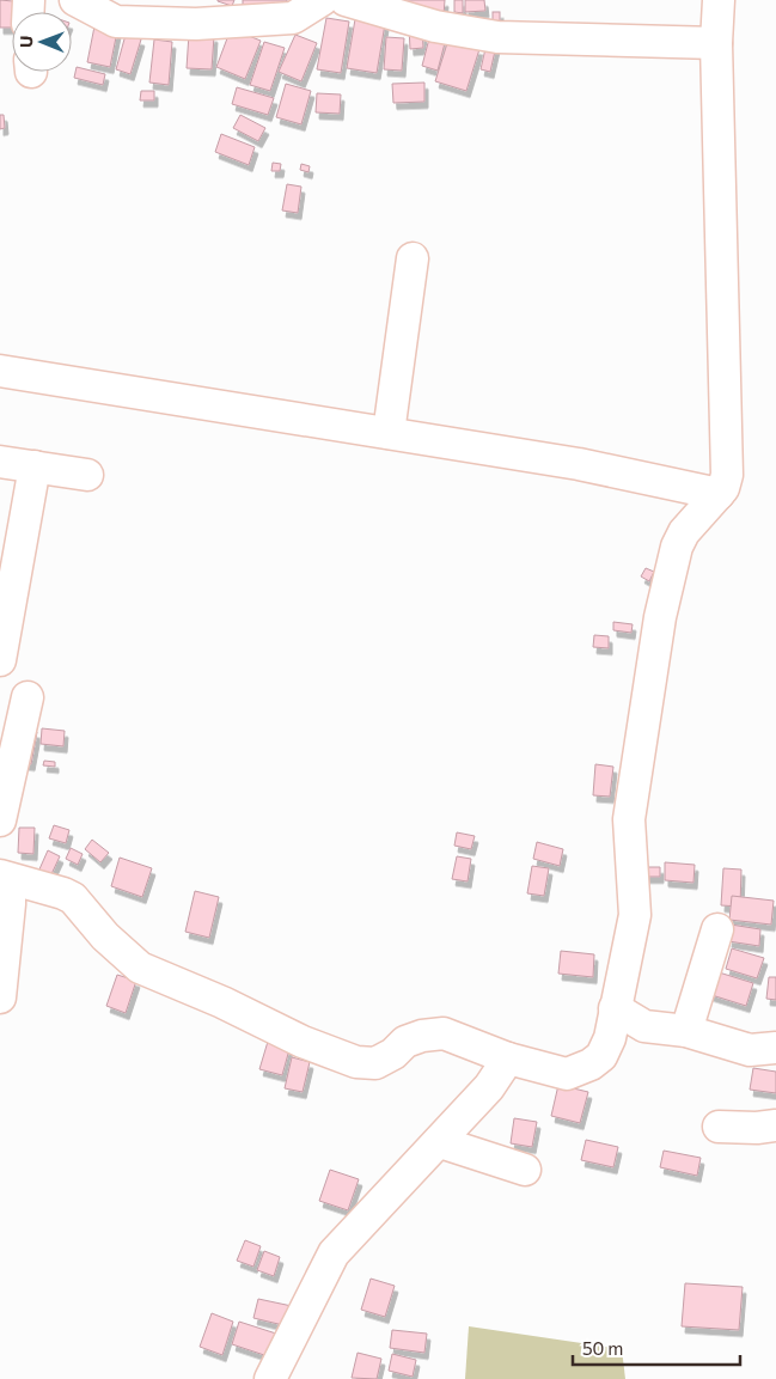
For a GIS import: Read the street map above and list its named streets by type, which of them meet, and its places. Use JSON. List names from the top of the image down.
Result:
{
  "scale_bar": "50 m",
  "north": "left"
}
